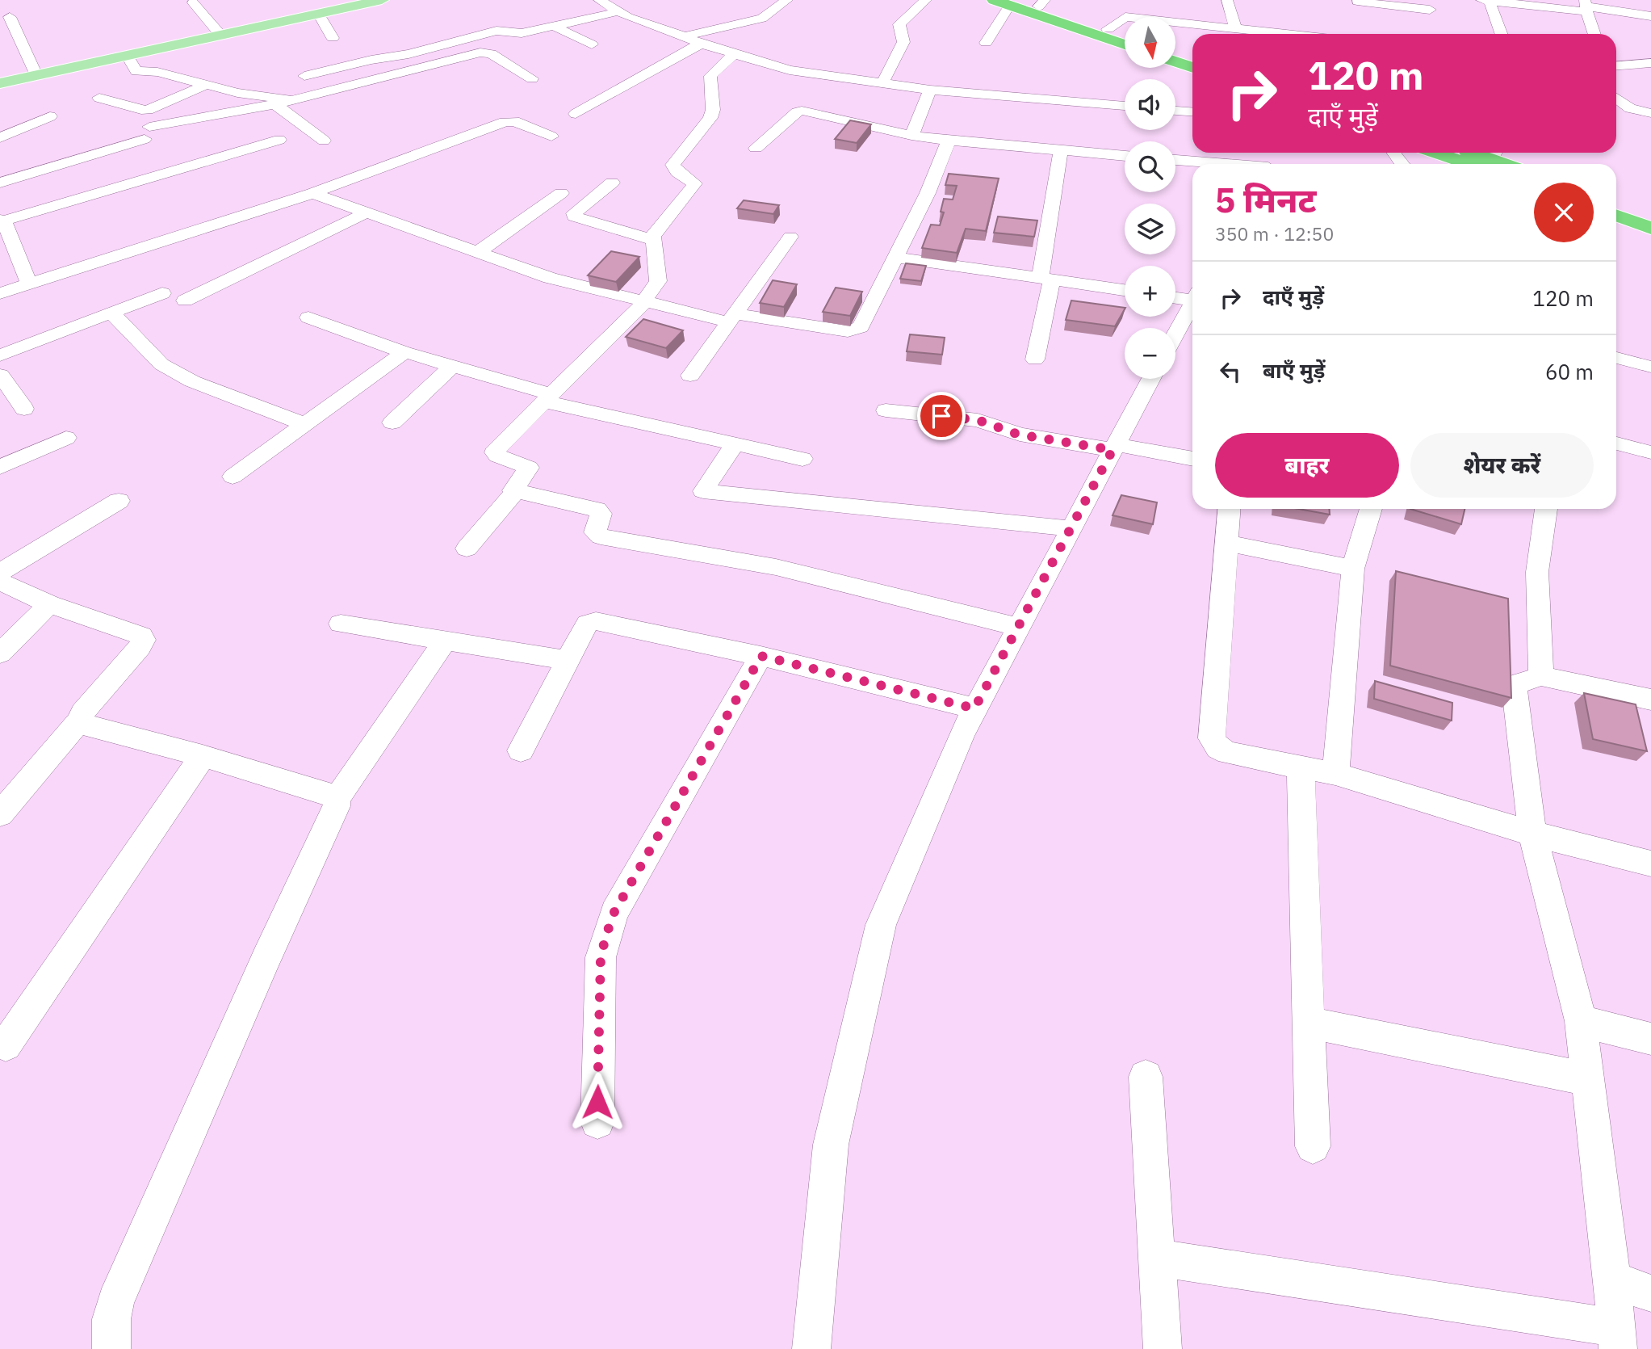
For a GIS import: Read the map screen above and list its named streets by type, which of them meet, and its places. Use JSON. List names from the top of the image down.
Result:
{
  "north": "bottom",
  "page": {
    "map_buttons": ["+", "−"],
    "turn": ["120 m", "दाएँ मुड़ें"],
    "heading": ["5 मिनट", "350 m · 12:50"],
    "list": [
      {
        "name": "दाएँ मुड़ें",
        "value": "120 m"
      },
      {
        "name": "बाएँ मुड़ें",
        "value": "60 m"
      }
    ],
    "buttons": ["बाहर", "शेयर करें"]
  }
}
